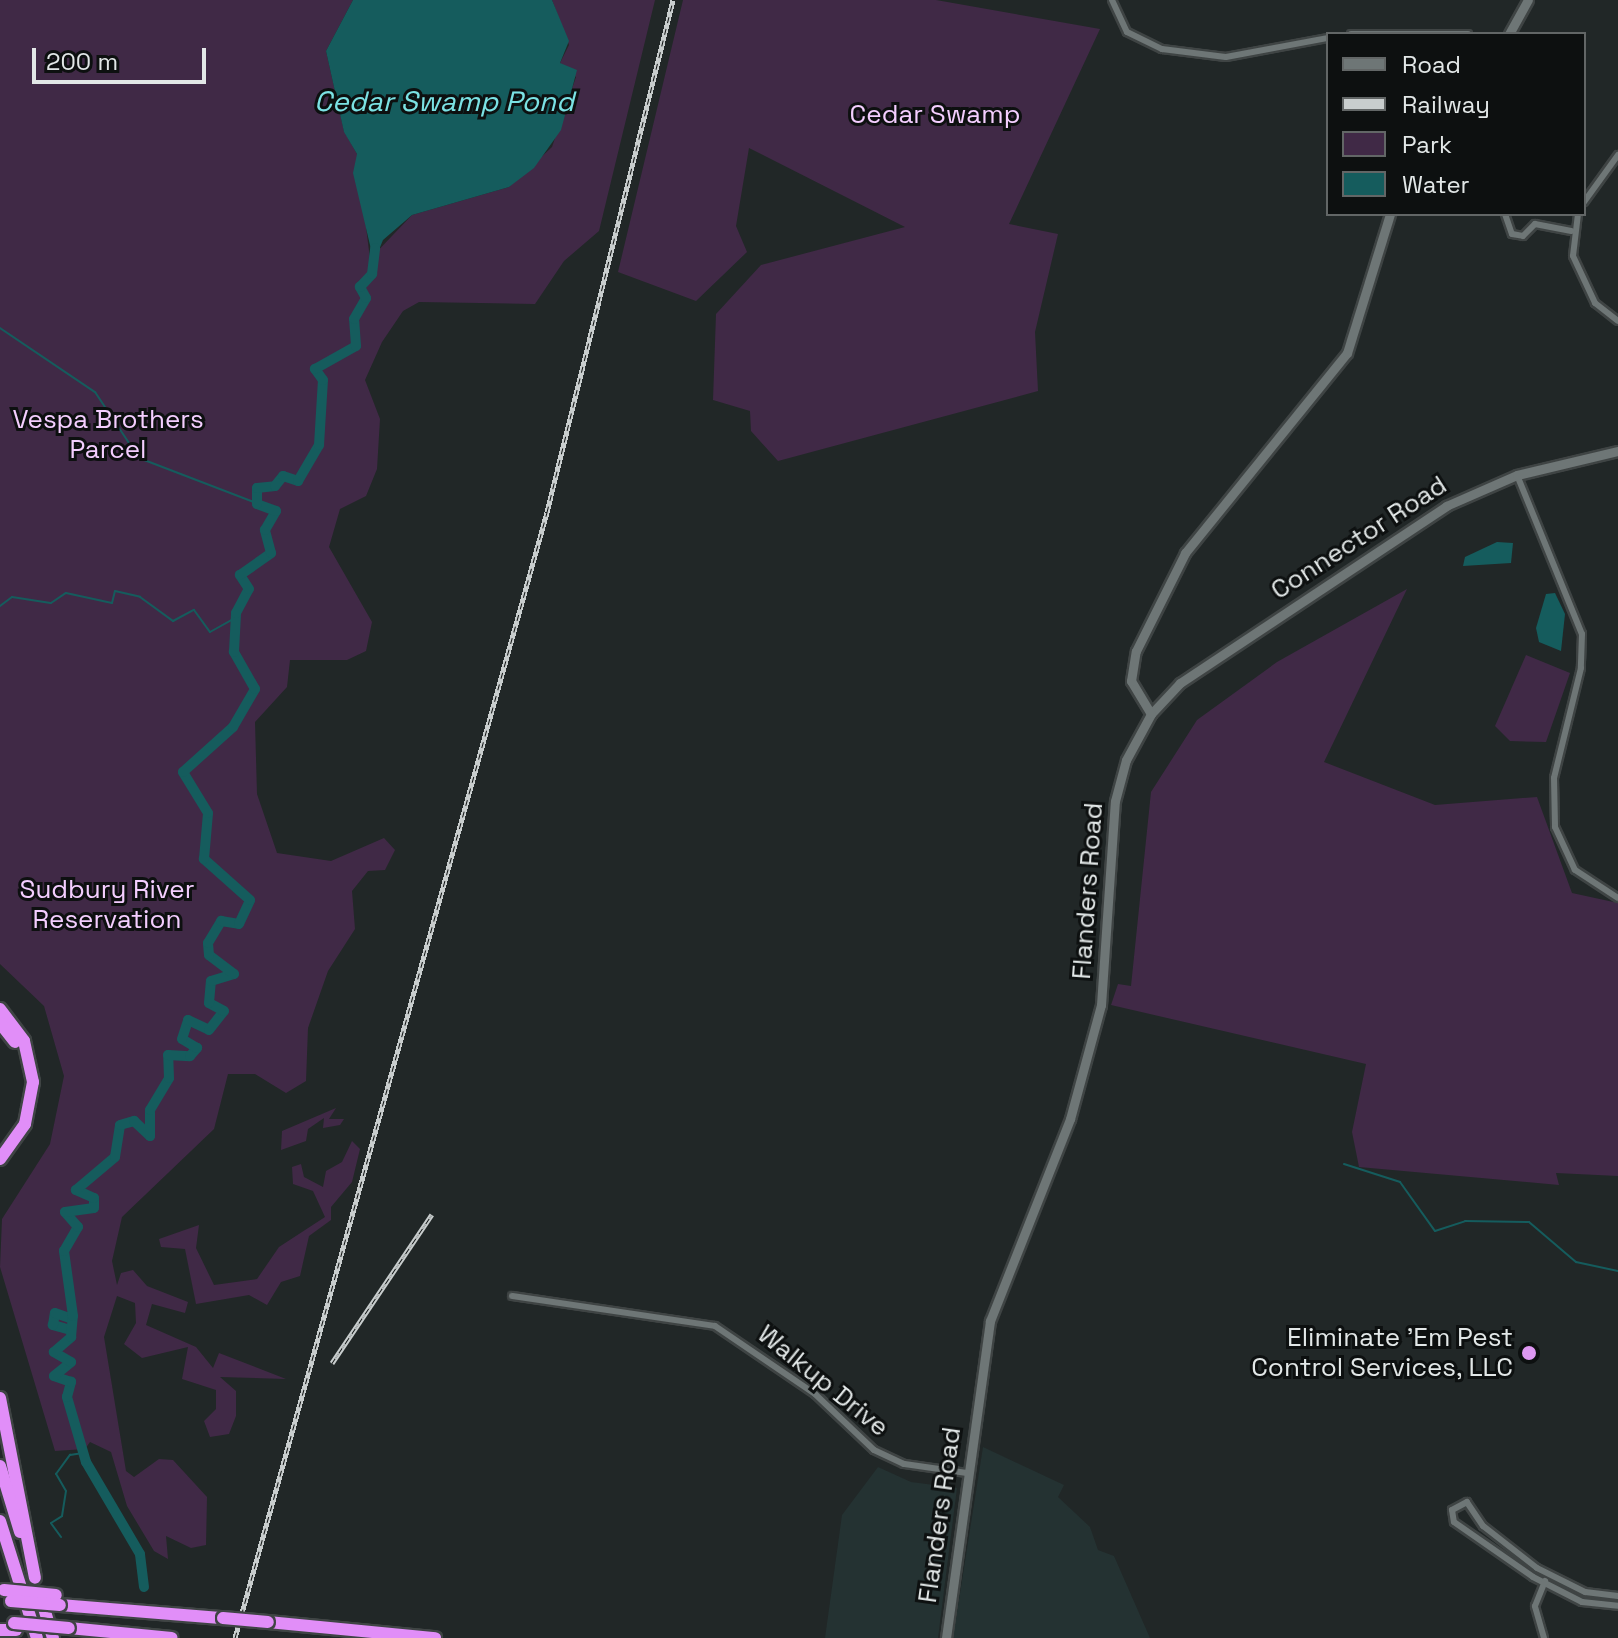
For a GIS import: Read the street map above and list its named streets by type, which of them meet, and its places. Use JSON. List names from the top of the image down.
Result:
{
  "streets": {
    "main road": ["Connector Road", "Flanders Road"],
    "street": ["Walkup Drive"]
  },
  "crossings": [
    ["Connector Road", "Flanders Road"],
    ["Flanders Road", "Walkup Drive"]
  ],
  "water": ["Cedar Swamp Pond"],
  "parks": ["Cedar Swamp", "Vespa Brothers Parcel", "Sudbury River Reservation"],
  "places": ["Eliminate 'Em Pest Control Services, LLC"],
  "legend": [
    "Road",
    "Railway",
    "Park",
    "Water"
  ],
  "scale_bar": "200 m"
}
